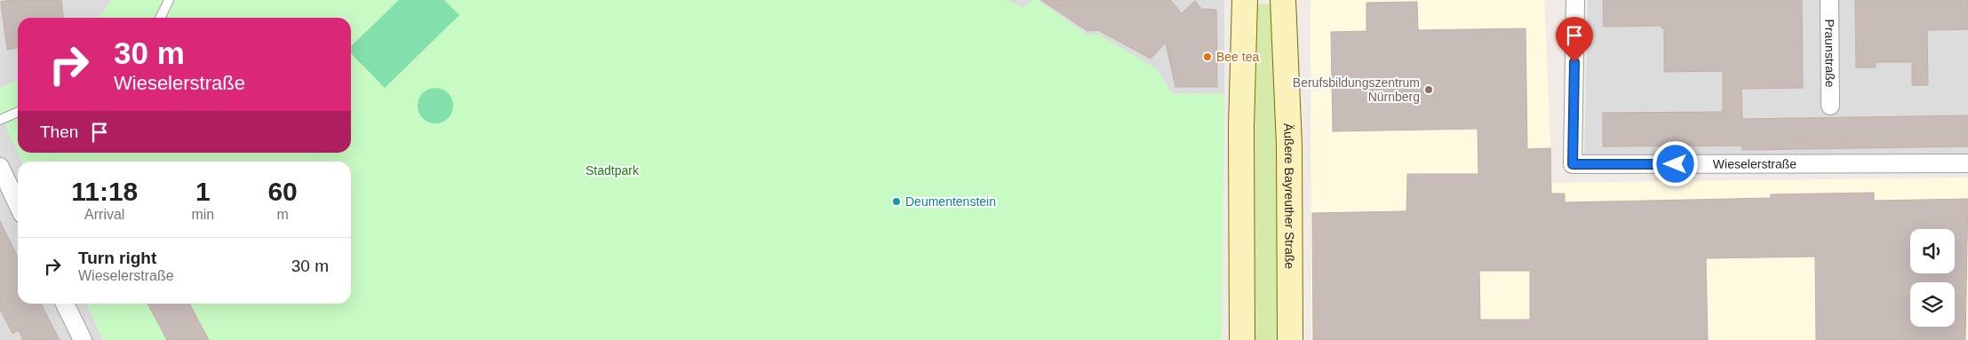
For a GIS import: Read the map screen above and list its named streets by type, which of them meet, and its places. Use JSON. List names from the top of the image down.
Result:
{
  "streets": {
    "main road": ["Äußere Bayreuther Straße"],
    "street": ["Praunstraße", "Wieselerstraße"]
  },
  "parks": ["Stadtpark"],
  "places": ["Bee tea", "Berufsbildungszentrum Nürnberg", "Deumentenstein"],
  "page": {
    "turn": ["30 m", "Wieselerstraße"],
    "then": "Then",
    "eta": [
      "11:18",
      "Arrival",
      "1",
      "min",
      "60",
      "m"
    ],
    "list": [
      {
        "name": "Turn right",
        "note": "Wieselerstraße",
        "value": "30 m"
      }
    ]
  }
}
